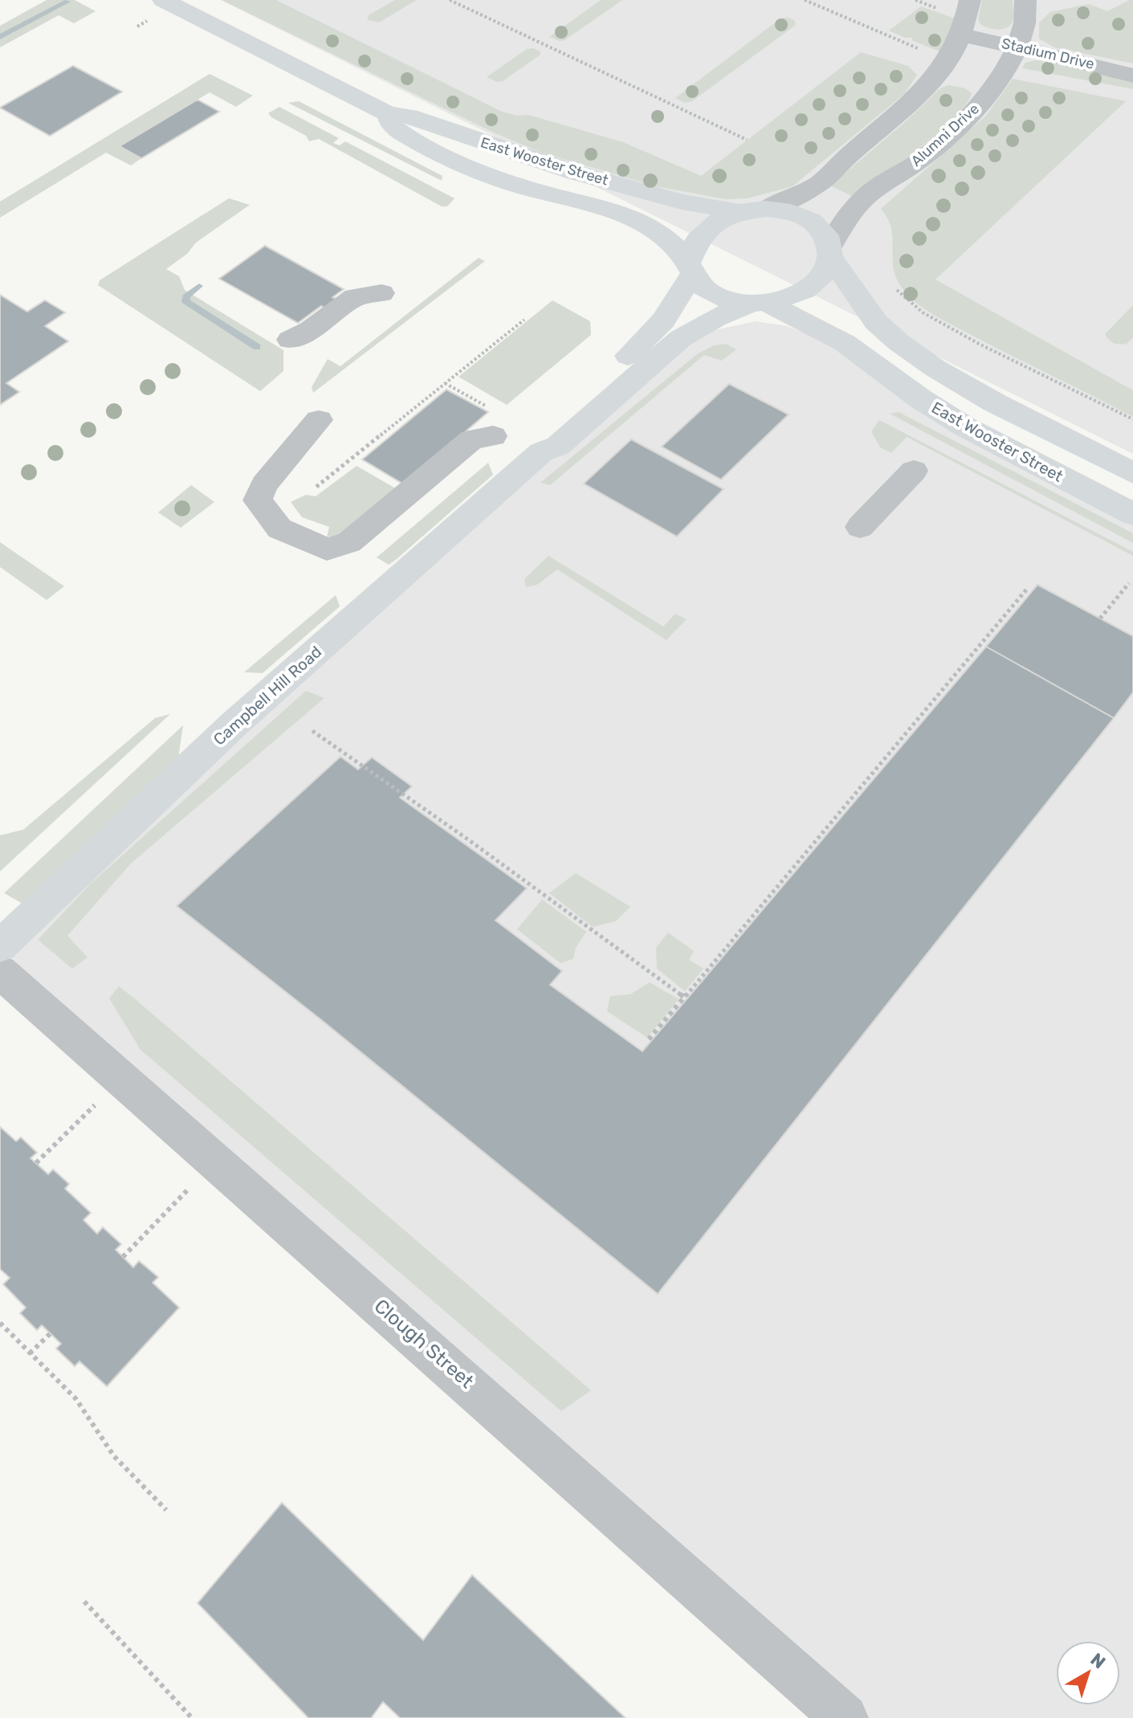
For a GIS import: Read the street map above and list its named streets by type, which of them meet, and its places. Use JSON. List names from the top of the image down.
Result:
{
  "streets": {
    "main road": ["East Wooster Street", "Campbell Hill Road"],
    "street": ["Stadium Drive", "Alumni Drive", "Clough Street"]
  },
  "crossings": [
    ["Stadium Drive", "Alumni Drive"],
    ["Alumni Drive", "East Wooster Street"],
    ["Alumni Drive", "Campbell Hill Road"],
    ["East Wooster Street", "Campbell Hill Road"]
  ],
  "north": "top right"
}
